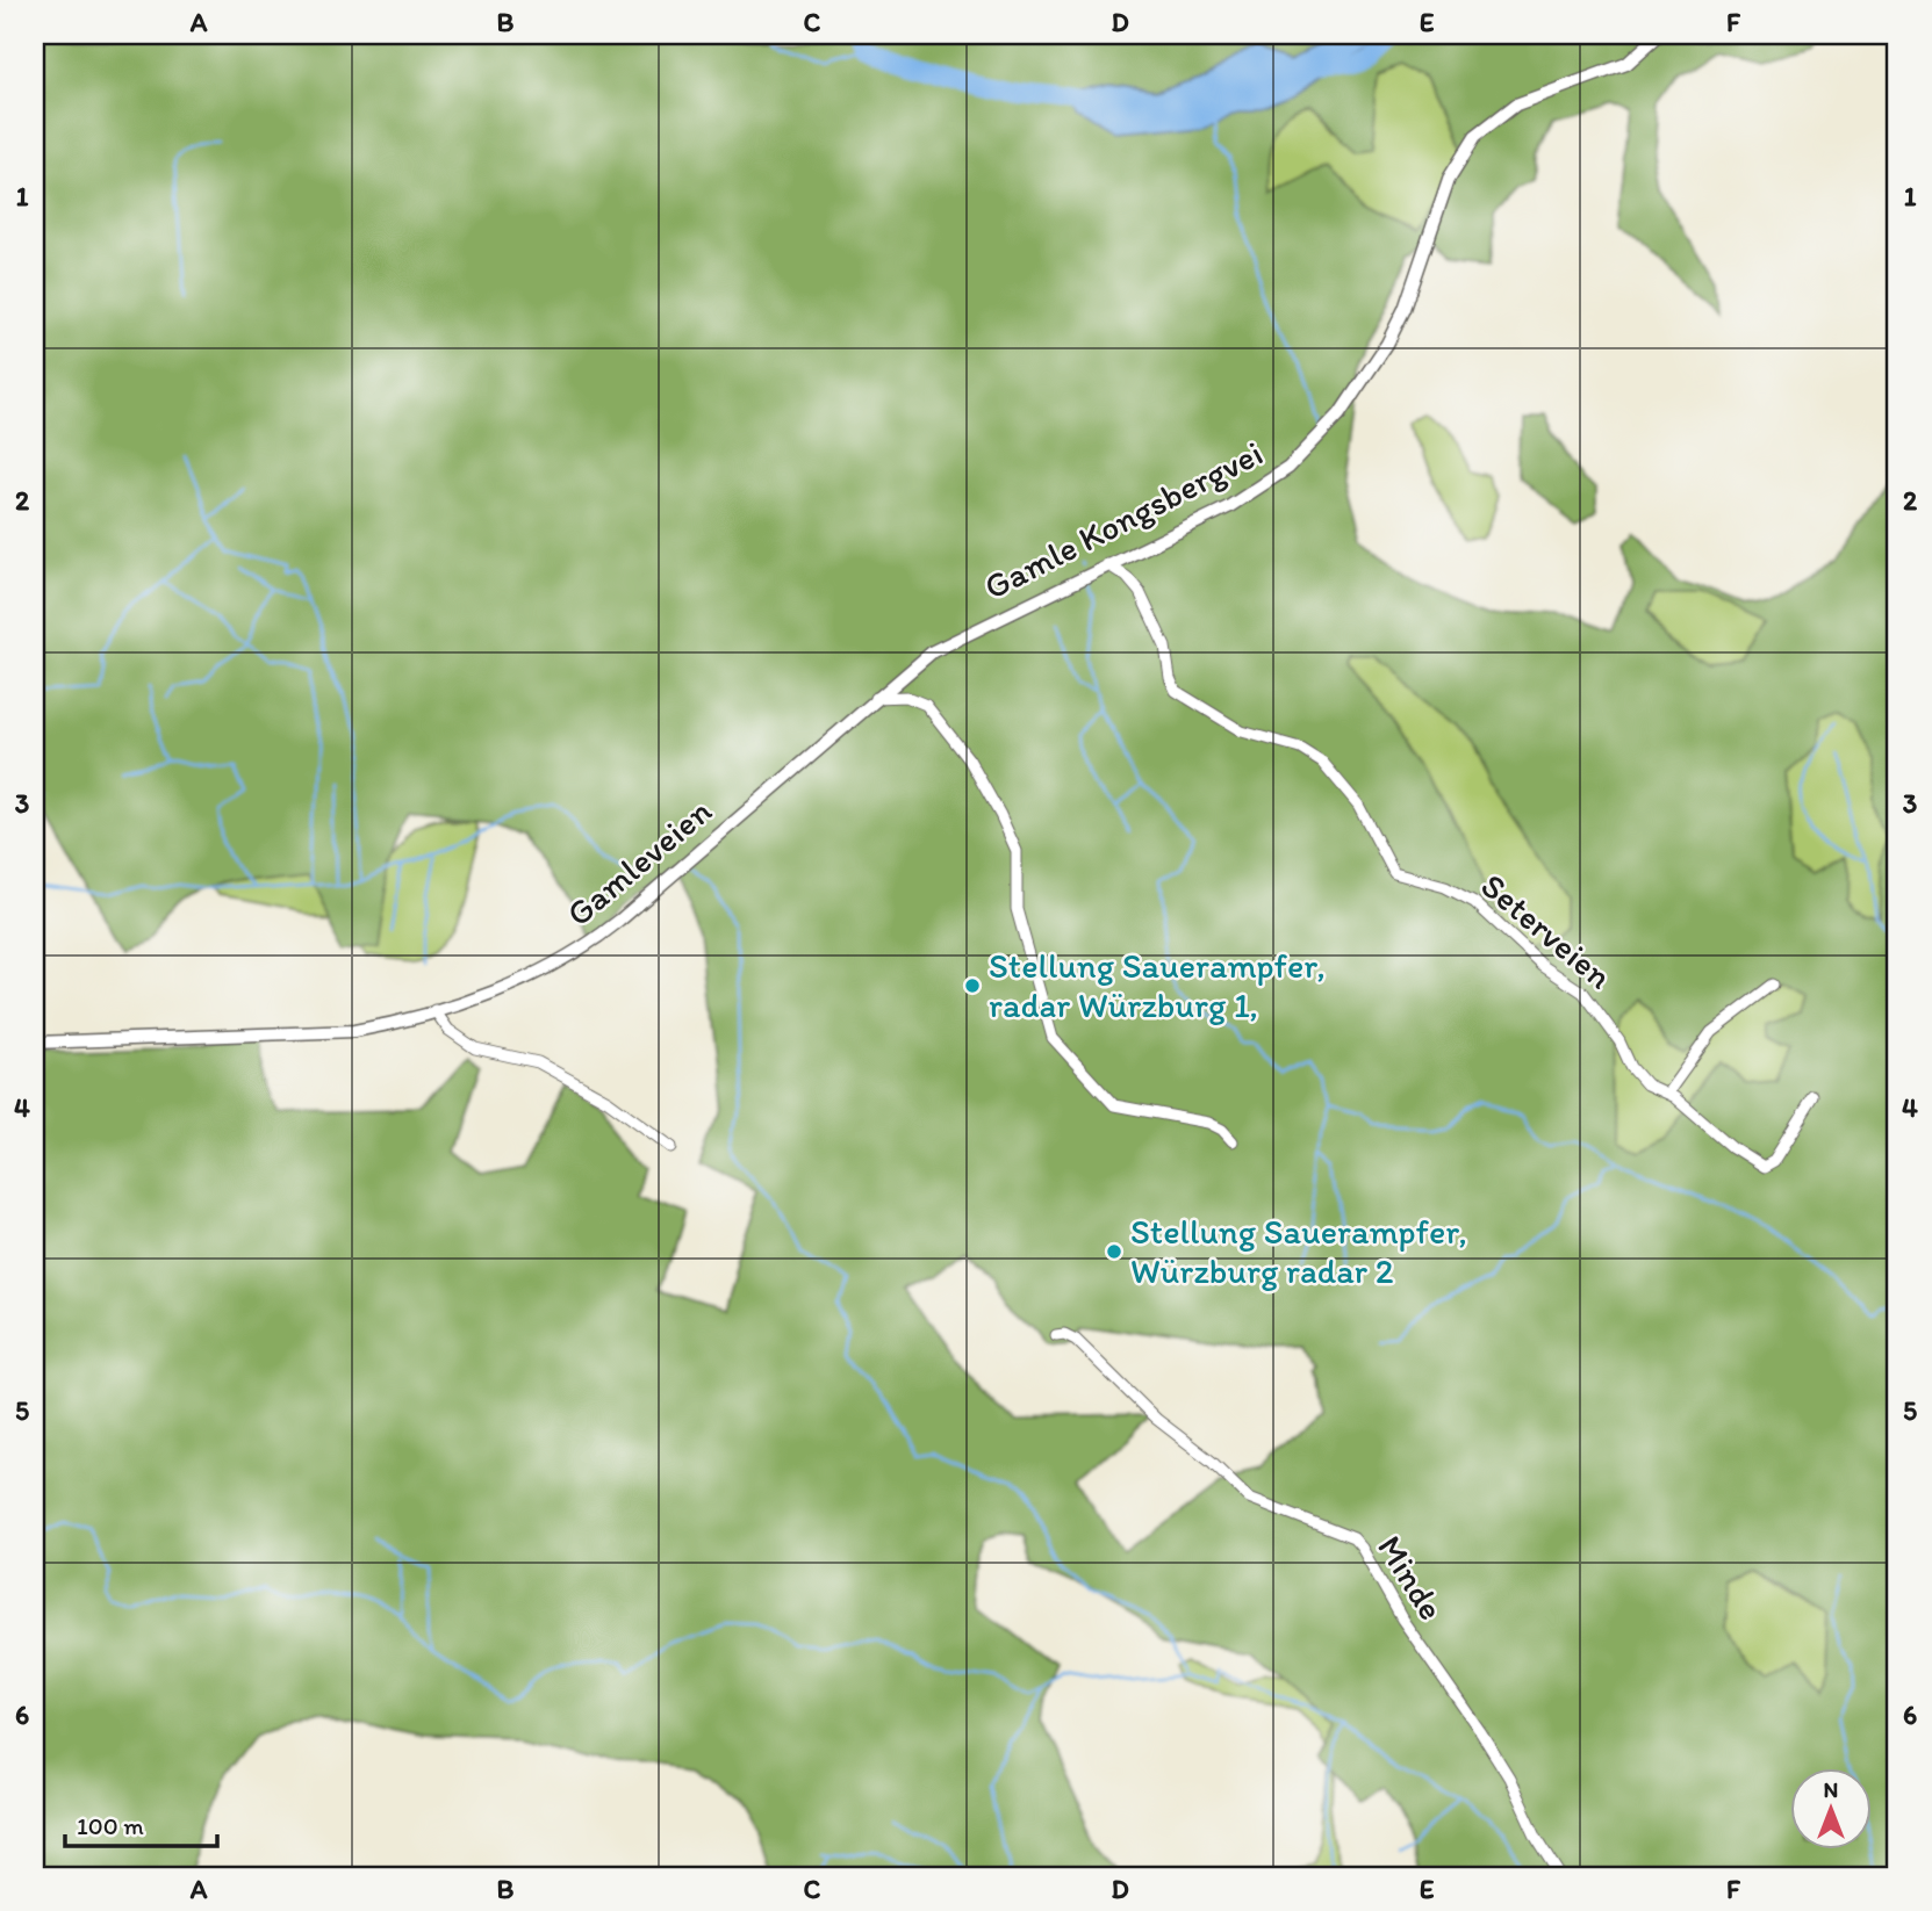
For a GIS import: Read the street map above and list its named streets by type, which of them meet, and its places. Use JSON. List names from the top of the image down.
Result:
{
  "streets": {
    "main road": ["Gamle Kongsbergvei", "Gamleveien"],
    "street": ["Seterveien", "Minde"]
  },
  "crossings": [
    ["Gamle Kongsbergvei", "Gamleveien"],
    ["Gamle Kongsbergvei", "Seterveien"]
  ],
  "places": ["Stellung Sauerampfer, radar Würzburg 1,", "Stellung Sauerampfer, Würzburg radar 2"],
  "scale_bar": "100 m",
  "north": "top",
  "grid": {
    "columns": [
      "A",
      "B",
      "C",
      "D",
      "E",
      "F"
    ],
    "rows": [
      "1",
      "2",
      "3",
      "4",
      "5",
      "6"
    ]
  }
}
